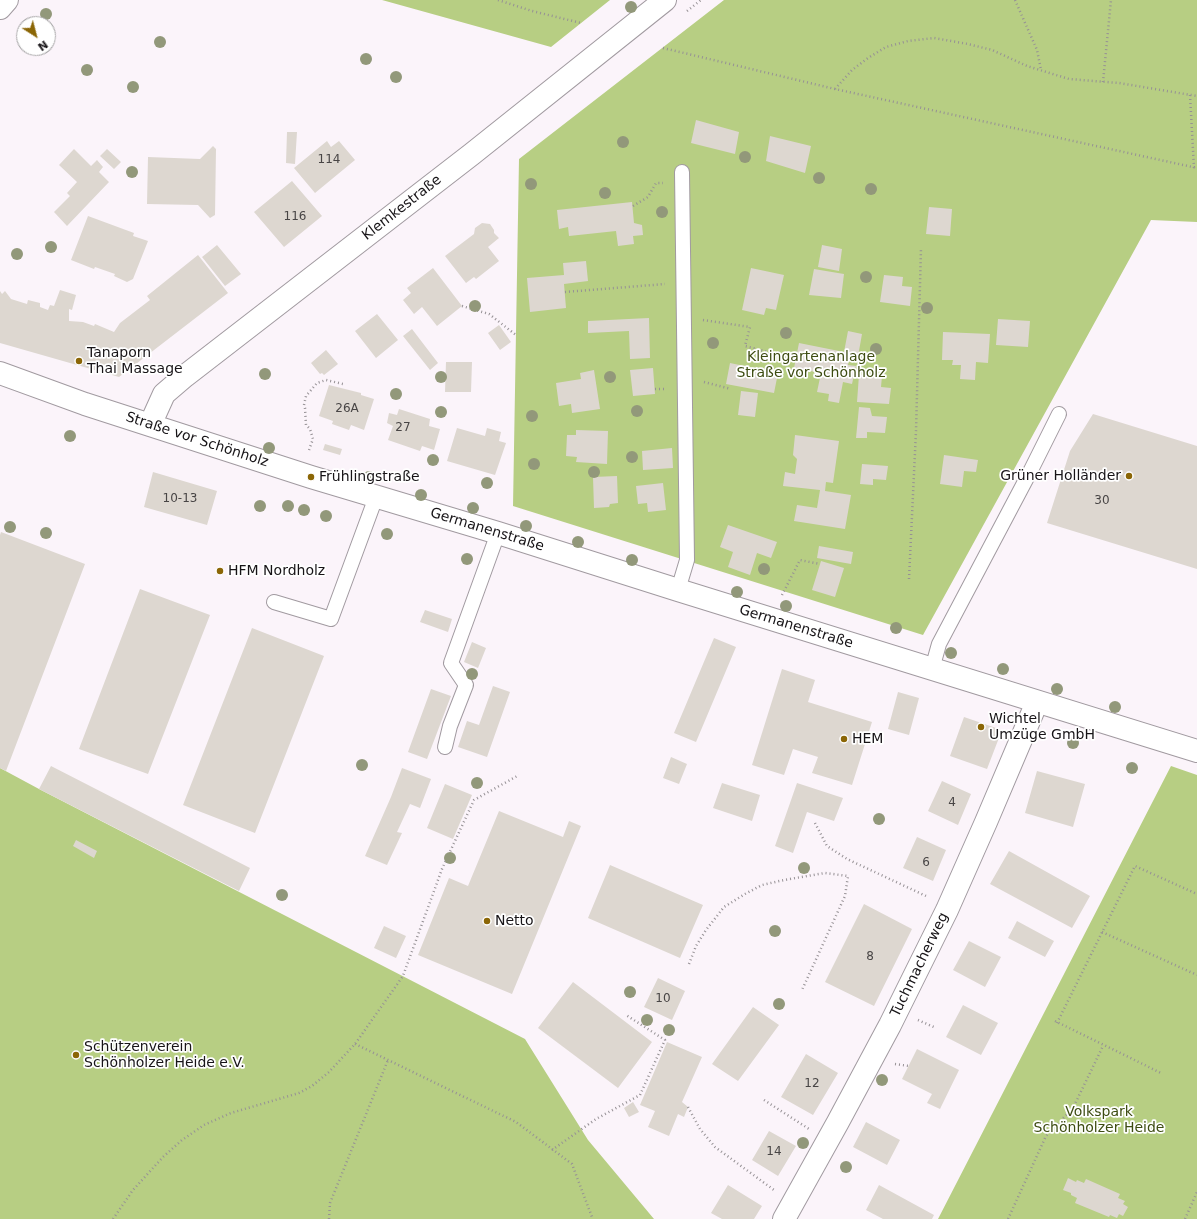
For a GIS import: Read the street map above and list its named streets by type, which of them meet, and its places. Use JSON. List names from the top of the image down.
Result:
{
  "streets": {
    "main road": [
      "Klemkestraße",
      "Straße vor Schönholz",
      "Germanenstraße",
      "Tuchmacherweg"
    ]
  },
  "crossings": [
    ["Klemkestraße", "Straße vor Schönholz"],
    ["Straße vor Schönholz", "Germanenstraße"],
    ["Germanenstraße", "Tuchmacherweg"]
  ],
  "parks": ["Kleingartenanlage Straße vor Schönholz", "Volkspark Schönholzer Heide"],
  "places": [
    "Tanaporn Thai Massage",
    "Grüner Holländer",
    "Frühlingstraße",
    "HFM Nordholz",
    "Wichtel Umzüge GmbH",
    "HEM",
    "Netto",
    "Schützenverein Schönholzer Heide e.V."
  ],
  "house_numbers": [
    "114",
    "116",
    "26A",
    "27",
    "10-13",
    "30",
    "4",
    "6",
    "8",
    "10",
    "12",
    "14"
  ],
  "north": "bottom right"
}
